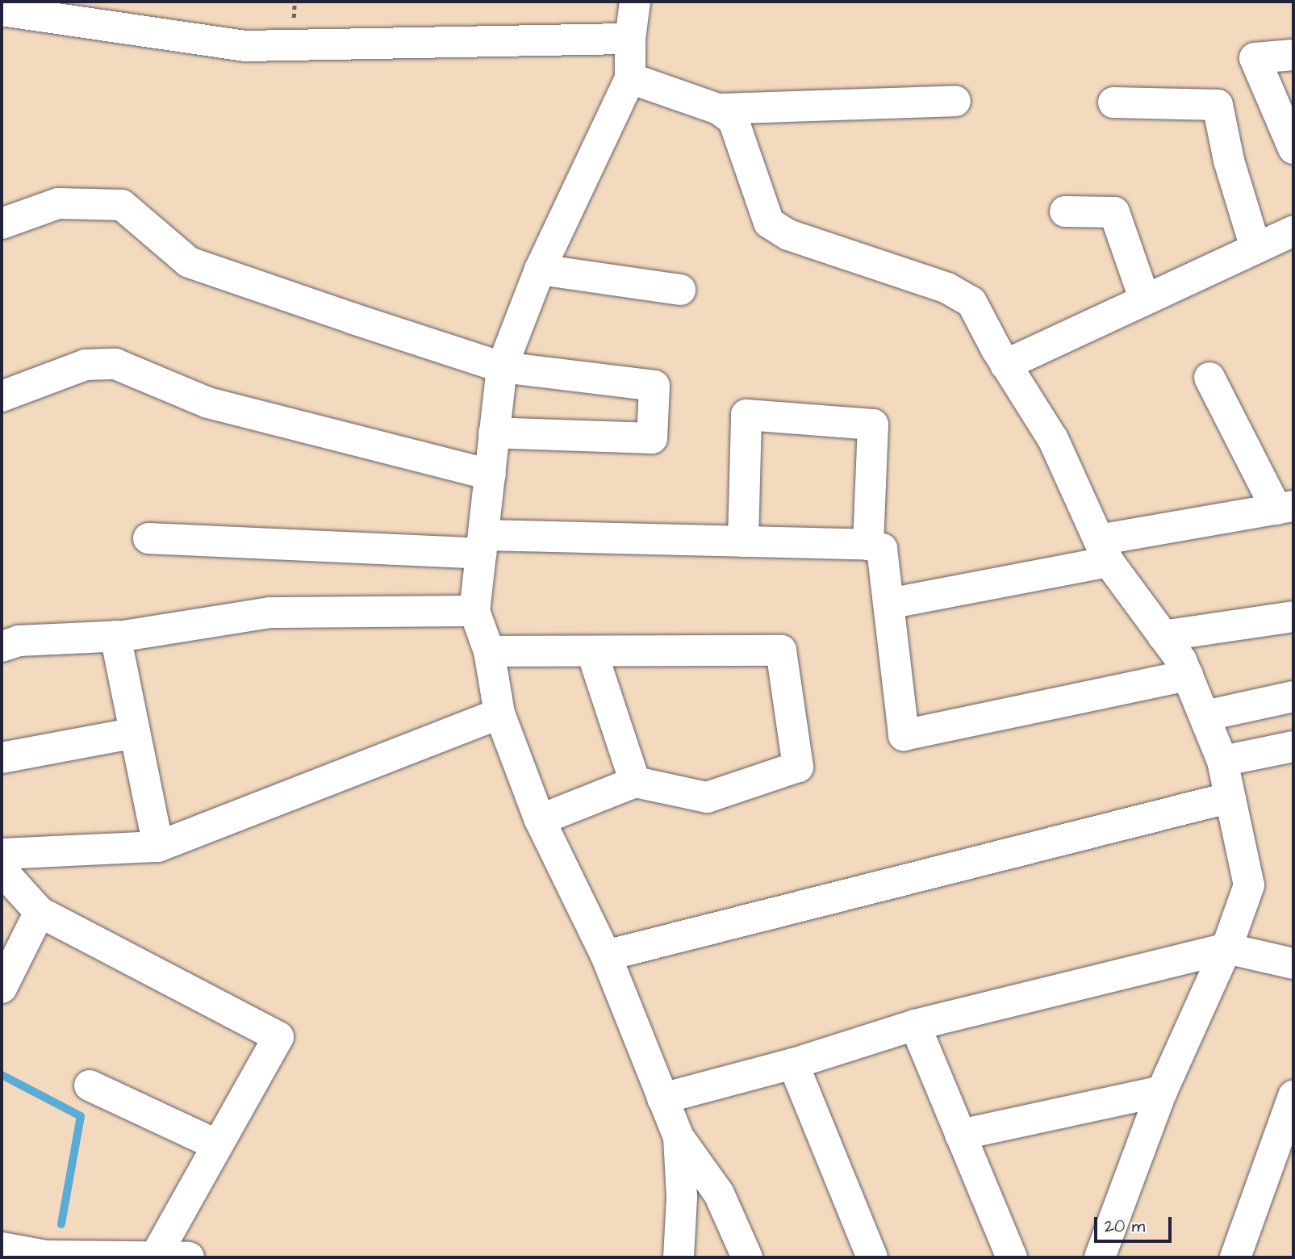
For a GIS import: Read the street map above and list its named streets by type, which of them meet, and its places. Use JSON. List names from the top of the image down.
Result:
{
  "scale_bar": "20 m"
}
